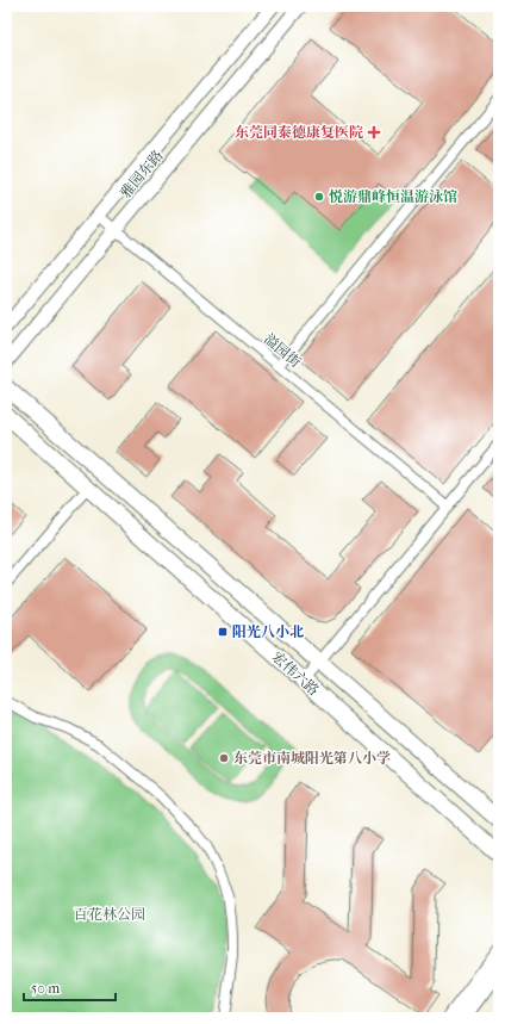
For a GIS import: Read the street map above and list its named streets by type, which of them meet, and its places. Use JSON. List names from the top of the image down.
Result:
{
  "streets": {
    "main road": ["宏伟六路"],
    "street": ["雅园东路", "溢园街"]
  },
  "crossings": [
    ["雅园东路", "溢园街"]
  ],
  "parks": ["百花林公园"],
  "places": {
    "health": ["东莞同泰德康复医院"],
    "other": ["悦游鼎峰恒温游泳馆", "东莞市南城阳光第八小学"],
    "transit": ["阳光八小北"]
  },
  "scale_bar": "50 m"
}
